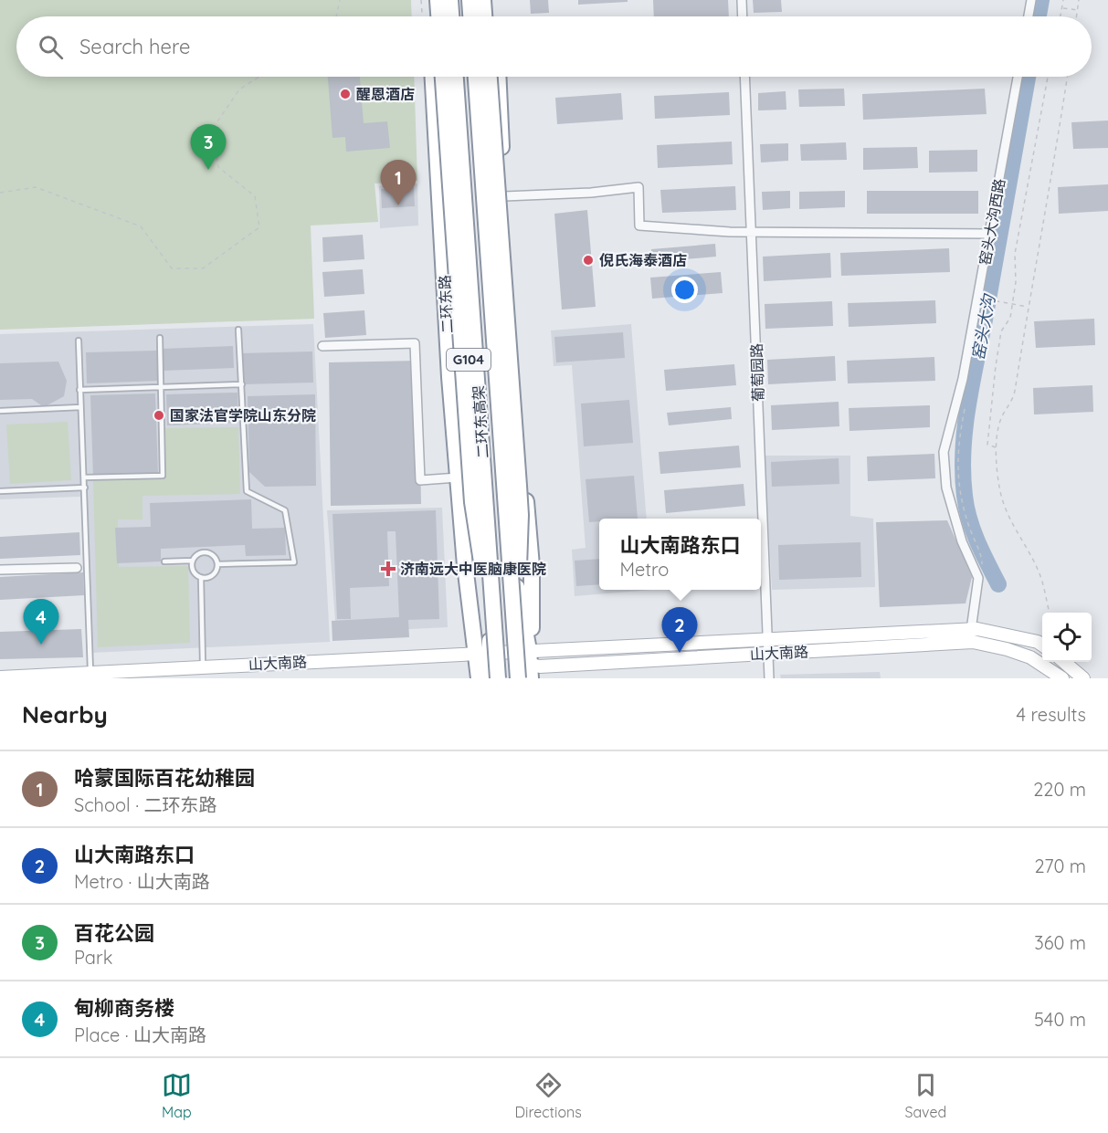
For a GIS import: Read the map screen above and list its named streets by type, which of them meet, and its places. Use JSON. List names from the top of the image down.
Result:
{
  "streets": {
    "highway": ["二环东路", "G104", "二环东高架"],
    "main road": ["山大南路"],
    "street": ["窑头大沟西路", "葡萄园路"]
  },
  "crossings": [
    ["窑头大沟西路", "山大南路"],
    ["二环东路", "二环东高架"],
    ["二环东路", "山大南路"],
    ["G104", "二环东高架"],
    ["G104", "山大南路"],
    ["葡萄园路", "山大南路"],
    ["二环东高架", "山大南路"]
  ],
  "water": ["窑头大沟"],
  "places": {
    "other": ["醒恩酒店", "倪氏海泰酒店", "国家法官学院山东分院"],
    "health": ["济南远大中医脑康医院"]
  },
  "page": {
    "search": "Search here",
    "pins": [
      "3",
      "1",
      "4",
      "2"
    ],
    "popup": ["山大南路东口", "Metro"],
    "heading": ["Nearby", "4 results"],
    "list": [
      {
        "mark": "1",
        "name": "哈蒙国际百花幼稚园",
        "note": "School · 二环东路",
        "value": "220 m"
      },
      {
        "mark": "2",
        "name": "山大南路东口",
        "note": "Metro · 山大南路",
        "value": "270 m"
      },
      {
        "mark": "3",
        "name": "百花公园",
        "note": "Park",
        "value": "360 m"
      },
      {
        "mark": "4",
        "name": "甸柳商务楼",
        "note": "Place · 山大南路",
        "value": "540 m"
      }
    ],
    "nav": ["Map", "Directions", "Saved"]
  }
}
